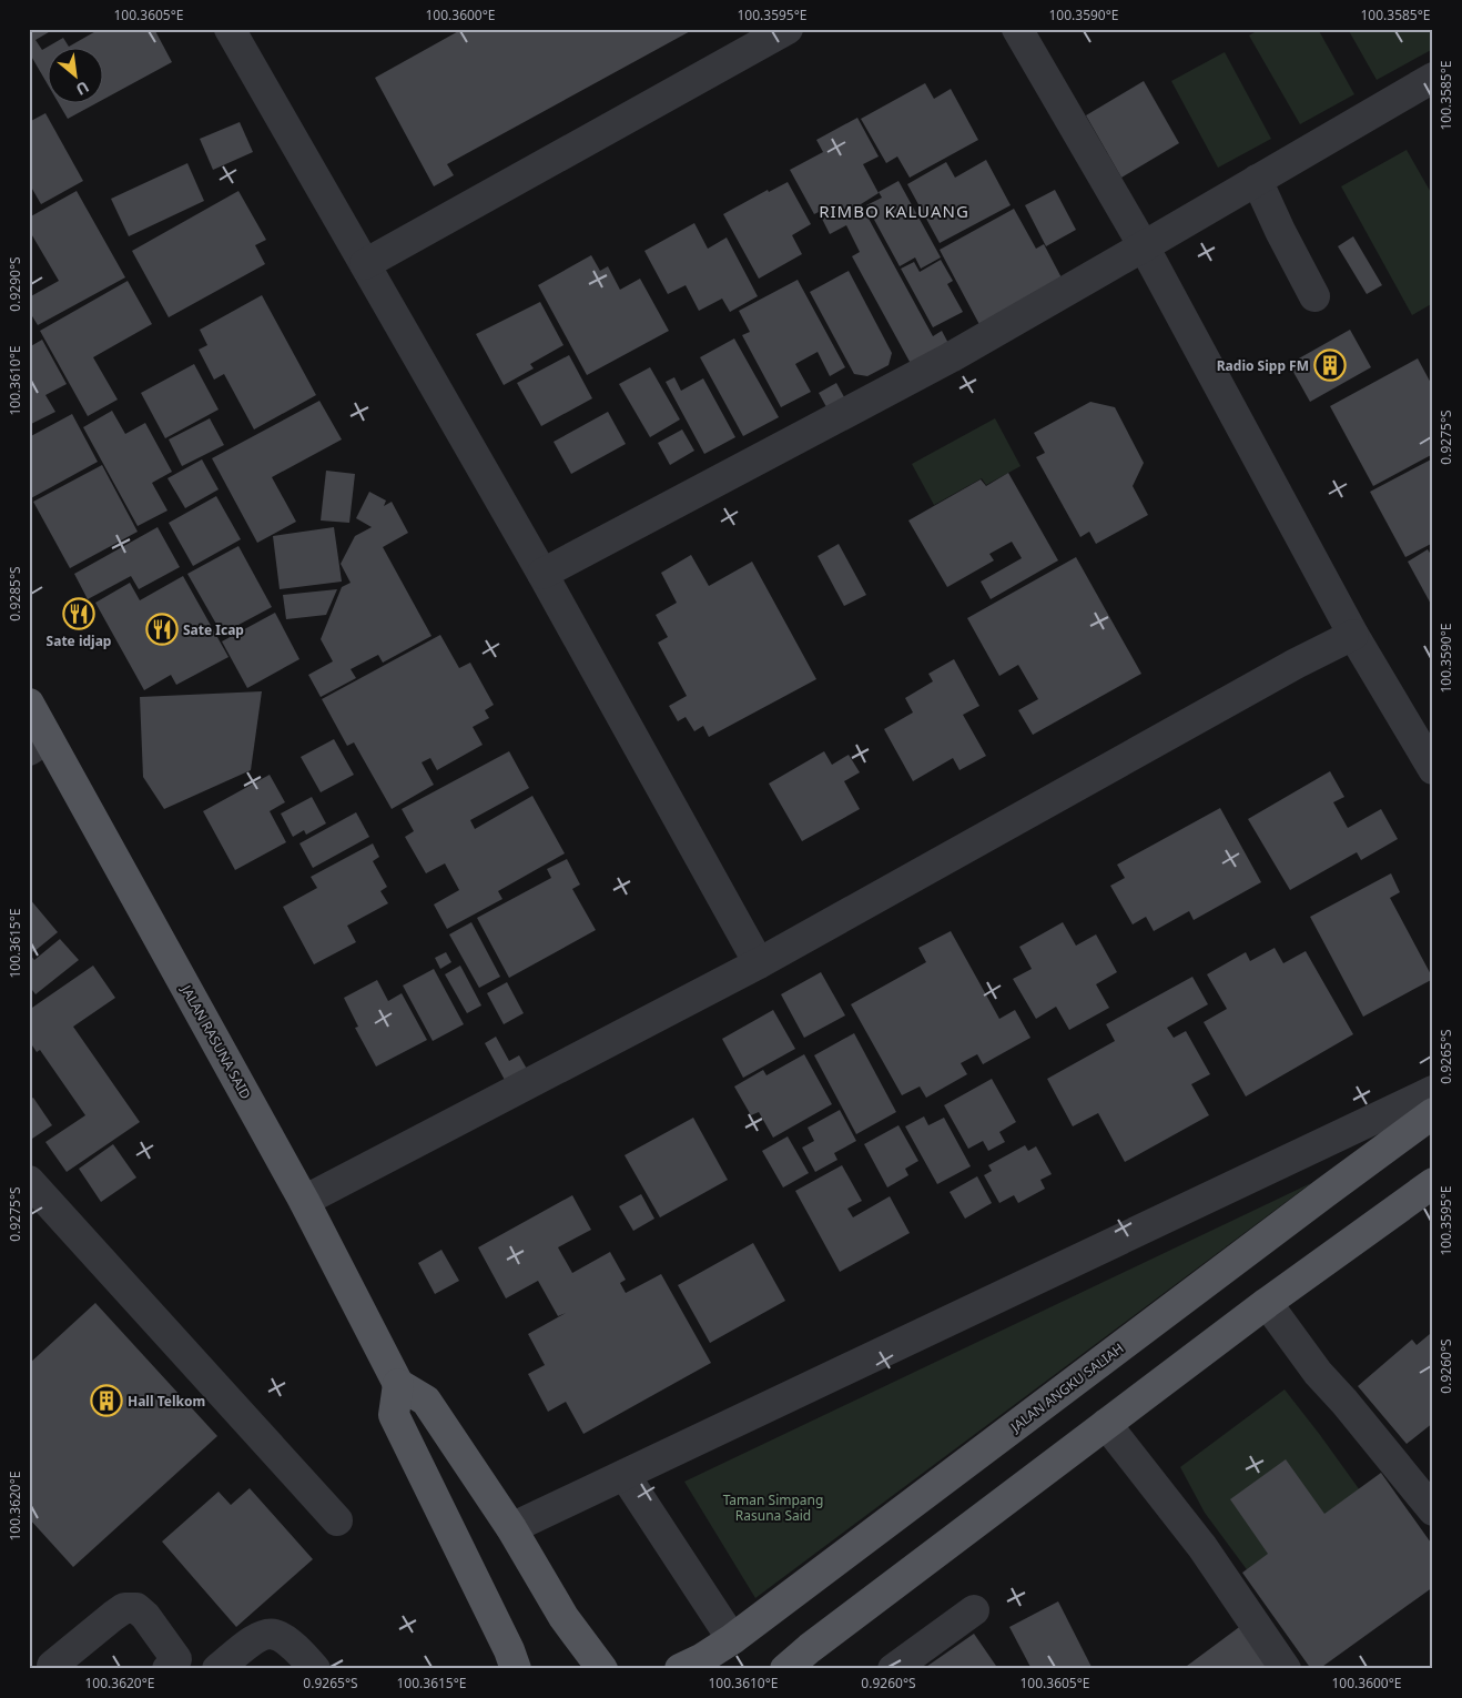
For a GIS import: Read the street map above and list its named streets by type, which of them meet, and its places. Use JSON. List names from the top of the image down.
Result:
{
  "streets": {
    "main road": ["JALAN RASUNA SAID", "JALAN ANGKU SALIAH"]
  },
  "districts": ["RIMBO KALUANG"],
  "parks": ["Taman Simpang Rasuna Said"],
  "places": {
    "building": ["Radio Sipp FM", "Hall Telkom"],
    "restaurant": ["Sate idjap", "Sate Icap"]
  },
  "north": "bottom right",
  "coordinates": [
    "100.3605°E",
    "100.3600°E",
    "100.3595°E",
    "100.3590°E",
    "100.3585°E",
    "0.9290°S",
    "100.3610°E",
    "0.9275°S",
    "0.9285°S",
    "100.3615°E",
    "0.9265°S",
    "0.9260°S",
    "100.3620°E"
  ]
}
